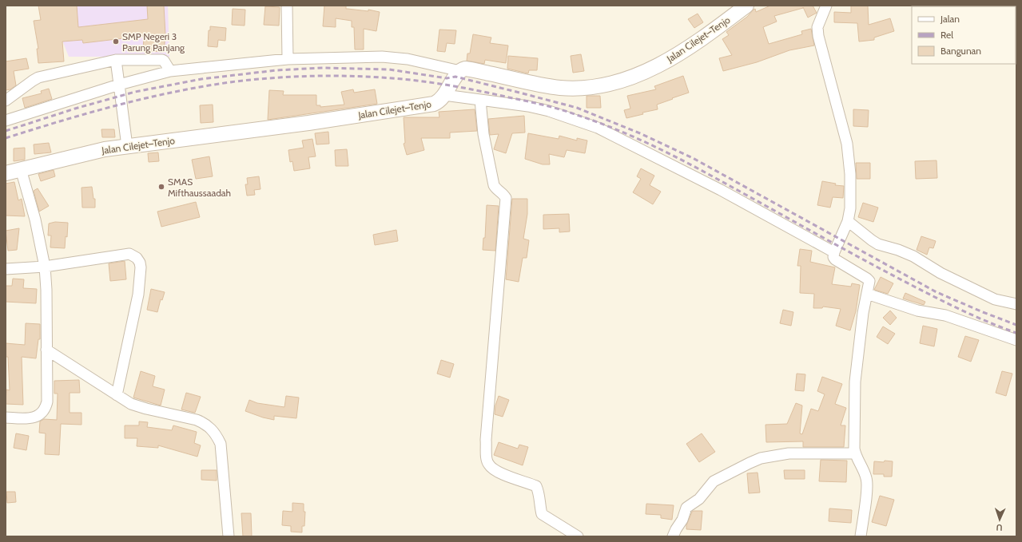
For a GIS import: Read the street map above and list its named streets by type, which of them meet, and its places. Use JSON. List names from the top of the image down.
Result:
{
  "streets": {
    "main road": ["Jalan Cilejet–Tenjo"]
  },
  "places": ["SMP Negeri 3 Parung Panjang", "SMAS Mifthaussaadah"],
  "legend": ["Jalan", "Rel", "Bangunan"],
  "north": "bottom"
}
